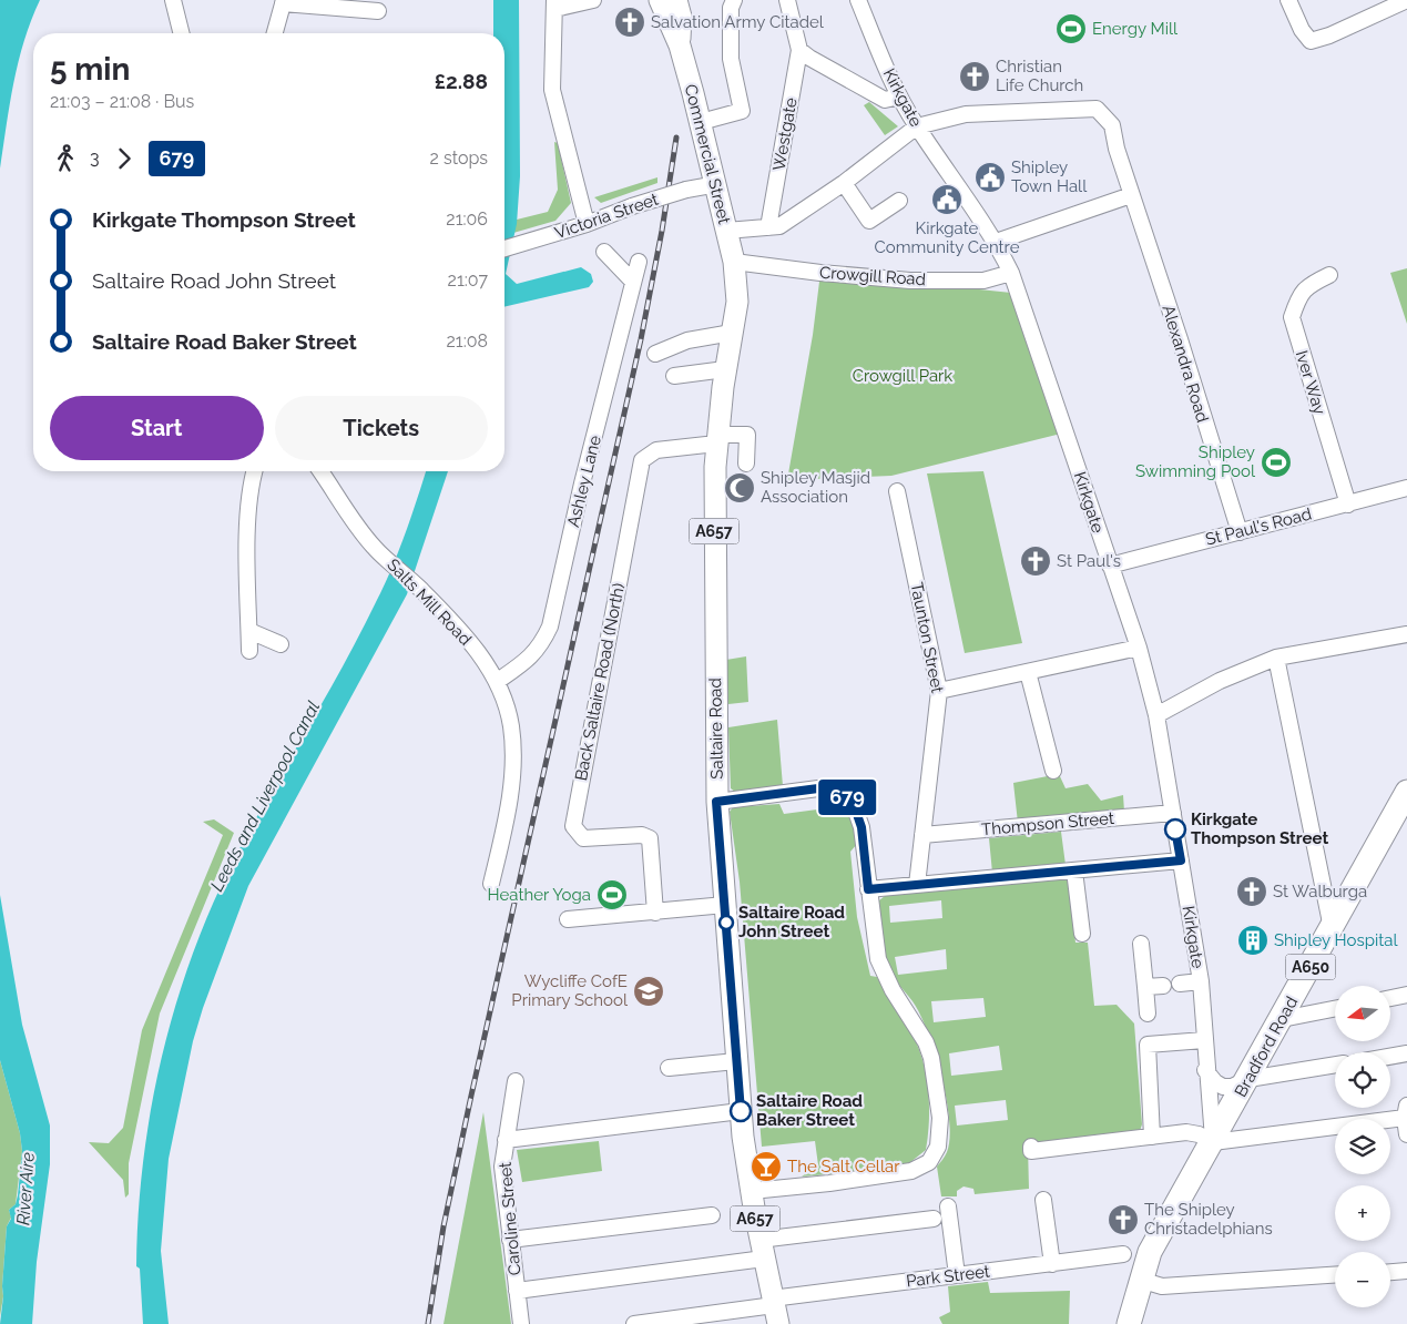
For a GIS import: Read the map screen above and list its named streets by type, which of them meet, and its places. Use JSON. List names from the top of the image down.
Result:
{
  "streets": {
    "highway": ["A650", "Bradford Road"],
    "main road": ["Commercial Street", "A657", "Saltaire Road"],
    "street": [
      "Kirkgate",
      "Westgate",
      "Victoria Street",
      "Crowgill Road",
      "Alexandra Road",
      "Iver Way",
      "Ashley Lane",
      "St Paul's Road",
      "Salts Mill Road",
      "Taunton Street",
      "Back Saltaire Road (North)",
      "Thompson Street",
      "Caroline Street",
      "Park Street"
    ]
  },
  "crossings": [
    ["Kirkgate", "Crowgill Road"],
    ["Kirkgate", "Alexandra Road"],
    ["Kirkgate", "St Paul's Road"],
    ["Kirkgate", "Thompson Street"],
    ["Kirkgate", "Bradford Road"],
    ["Commercial Street", "Victoria Street"],
    ["Commercial Street", "Crowgill Road"],
    ["Commercial Street", "Saltaire Road"],
    ["Crowgill Road", "Saltaire Road"],
    ["Alexandra Road", "St Paul's Road"],
    ["Iver Way", "St Paul's Road"],
    ["Ashley Lane", "Salts Mill Road"],
    ["Taunton Street", "Thompson Street"],
    ["Back Saltaire Road (North)", "Saltaire Road"],
    ["Saltaire Road", "Park Street"],
    ["A650", "Bradford Road"]
  ],
  "water": ["Leeds and Liverpool Canal", "River Aire"],
  "parks": ["Crowgill Park"],
  "places": {
    "church": [
      "Salvation Army Citadel",
      "Christian Life Church",
      "St Paul's",
      "St Walburga",
      "The Shipley Christadelphians"
    ],
    "sports": ["Energy Mill", "Shipley Swimming Pool", "Heather Yoga"],
    "public building": ["Shipley Town Hall", "Kirkgate Community Centre"],
    "mosque": ["Shipley Masjid Association"],
    "other": ["Kirkgate Thompson Street", "Saltaire Road John Street", "Saltaire Road Baker Street"],
    "building": ["Shipley Hospital"],
    "school or university": ["Wycliffe CofE Primary School"],
    "bar": ["The Salt Cellar"]
  },
  "lines": ["bus line 679"],
  "north": "left",
  "page": {
    "on_map": "679",
    "heading": ["5 min", "21:03 – 21:08 · Bus", "£2.88"],
    "legs": ["3", "679", "2 stops"],
    "list": [
      {
        "name": "Kirkgate Thompson Street",
        "value": "21:06"
      },
      {
        "name": "Saltaire Road John Street",
        "value": "21:07"
      },
      {
        "name": "Saltaire Road Baker Street",
        "value": "21:08"
      }
    ],
    "buttons": ["Start", "Tickets"],
    "map_buttons": ["+", "−"]
  }
}
